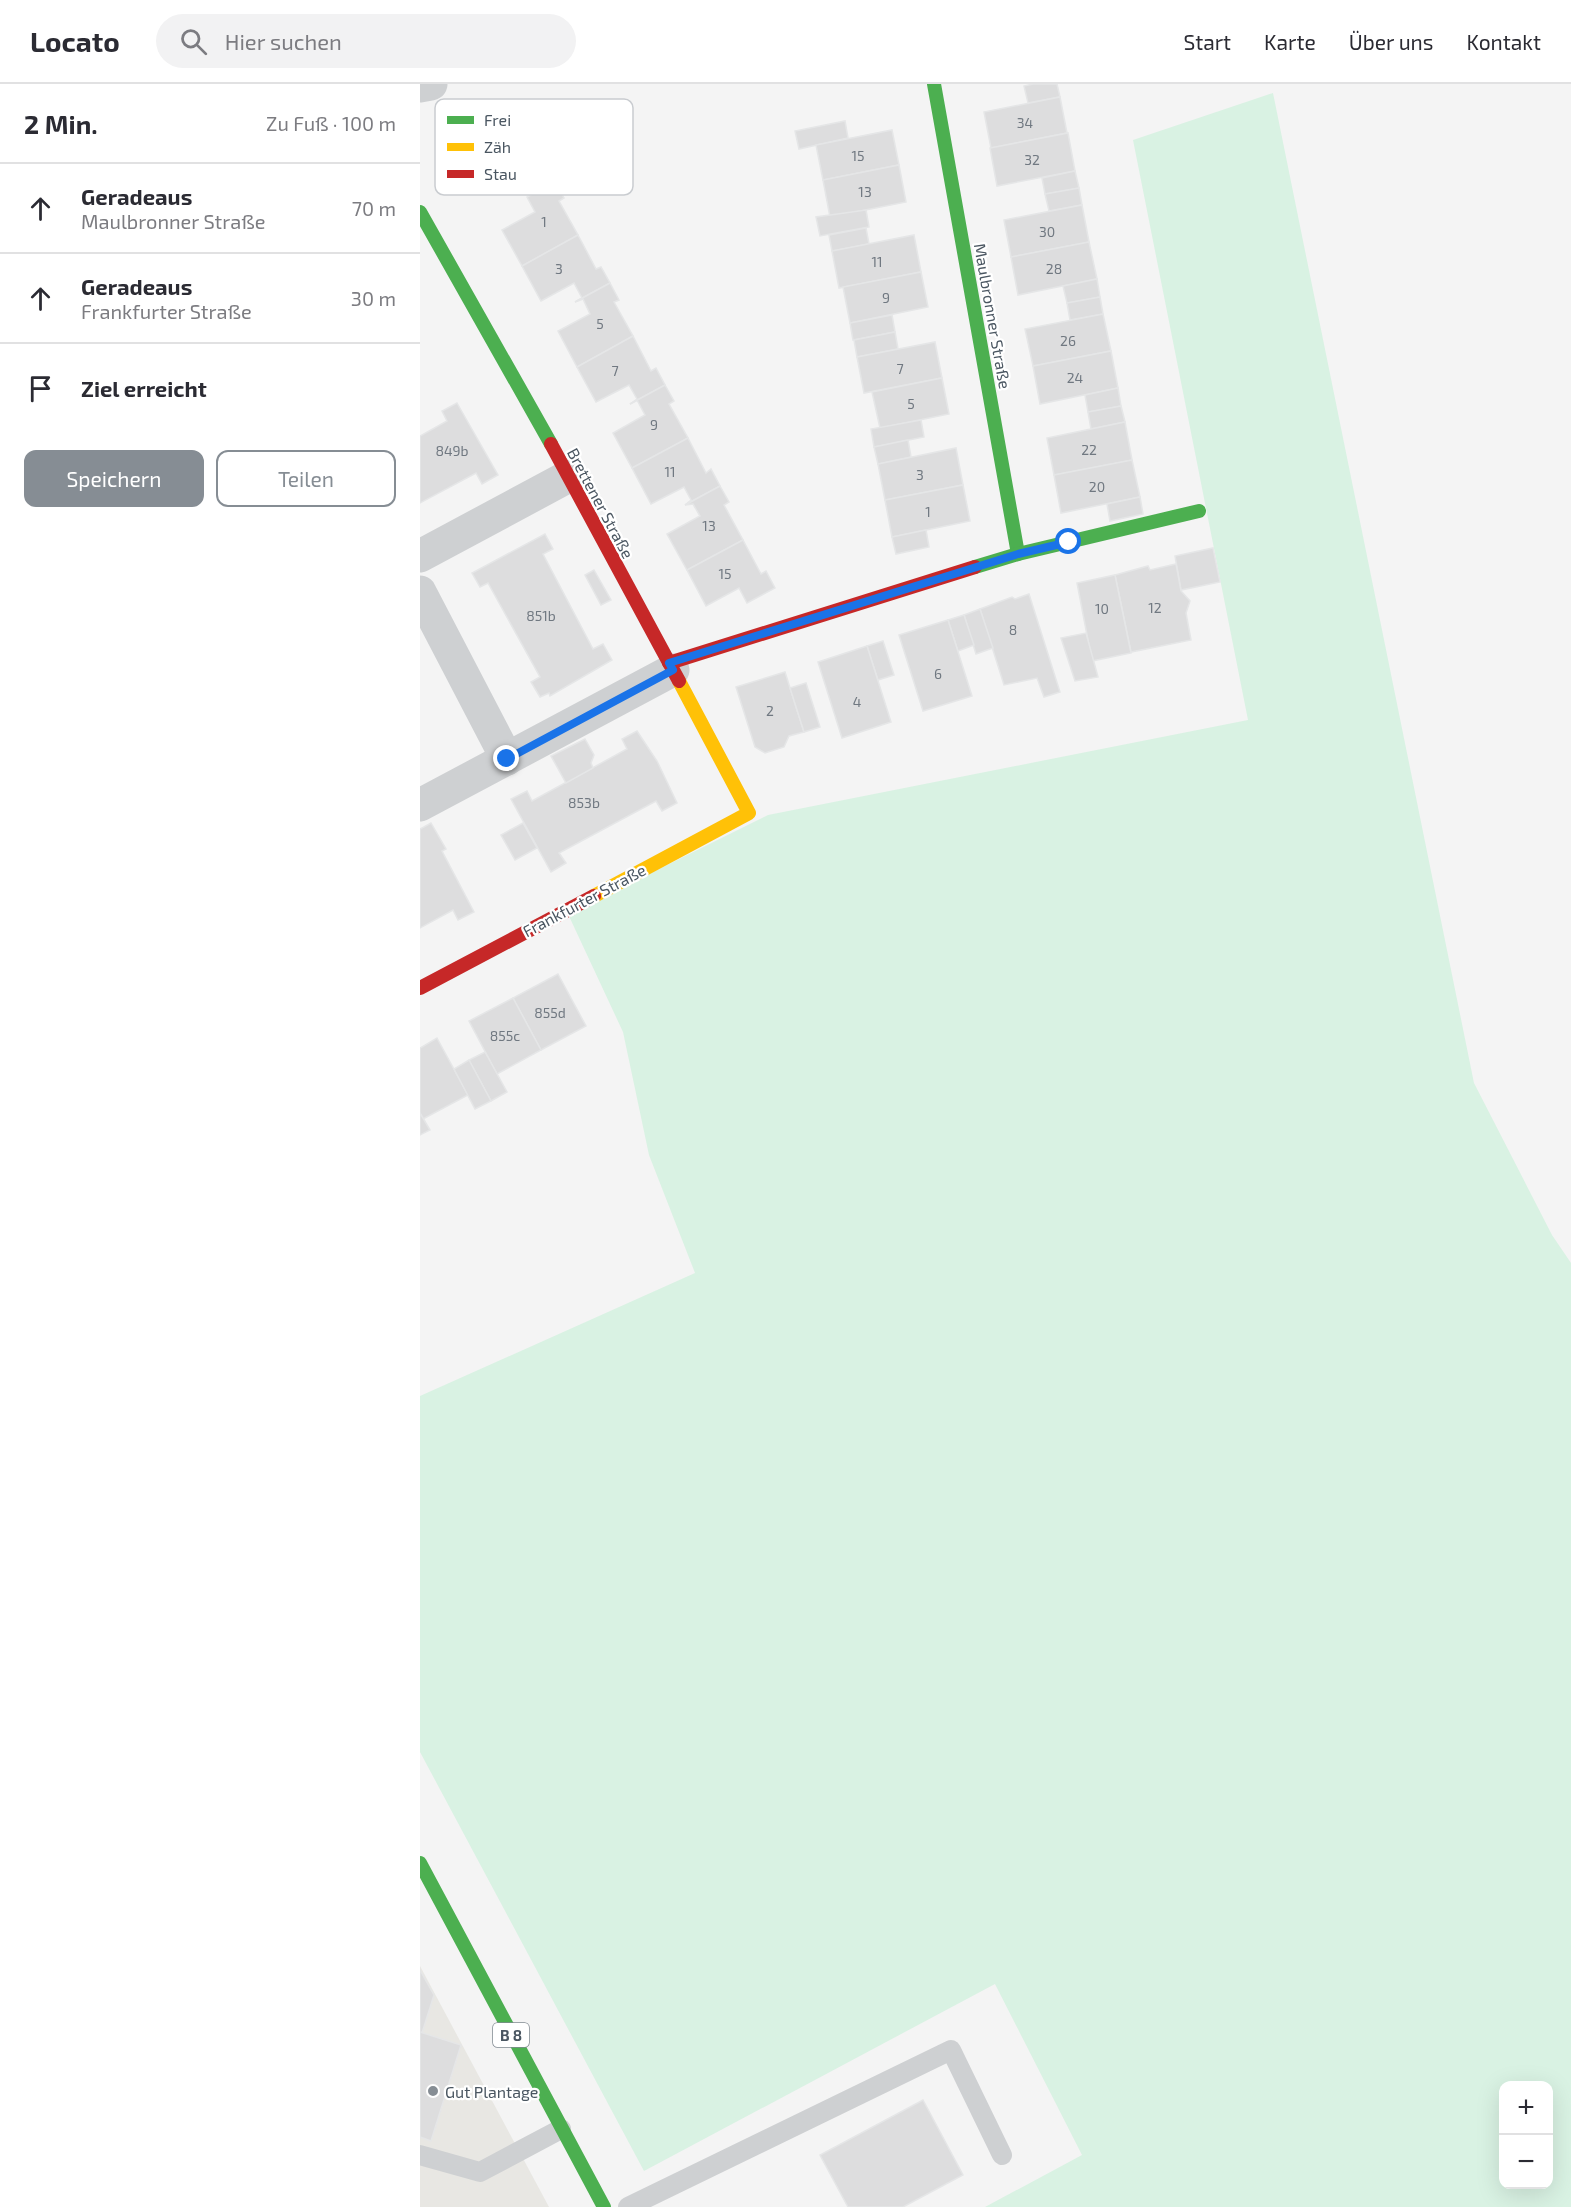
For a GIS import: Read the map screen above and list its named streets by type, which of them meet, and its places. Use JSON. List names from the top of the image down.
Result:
{
  "streets": {
    "street": [
      "Maulbronner Straße",
      "Brettener Straße",
      "Frankfurter Straße",
      "B 8"
    ]
  },
  "crossings": [
    ["Brettener Straße", "Frankfurter Straße"]
  ],
  "places": ["Gut Plantage"],
  "house_numbers": [
    "34",
    "15",
    "32",
    "13",
    "1",
    "30",
    "11",
    "3",
    "28",
    "9",
    "5",
    "26",
    "7",
    "7",
    "24",
    "5",
    "9",
    "22",
    "849b",
    "11",
    "3",
    "20",
    "1",
    "13",
    "15",
    "12",
    "10",
    "851b",
    "8",
    "6",
    "4",
    "2",
    "853b",
    "855d",
    "855c"
  ],
  "legend": ["Frei", "Zäh", "Stau"],
  "page": {
    "header": "Locato",
    "search": "Hier suchen",
    "nav": [
      "Start",
      "Karte",
      "Über uns",
      "Kontakt"
    ],
    "heading": ["2 Min.", "Zu Fuß · 100 m"],
    "list": [
      ["Geradeaus", "Maulbronner Straße", "70 m"],
      ["Geradeaus", "Frankfurter Straße", "30 m"],
      "Ziel erreicht"
    ],
    "buttons": ["Speichern", "Teilen"],
    "map_buttons": ["+", "−"]
  }
}
